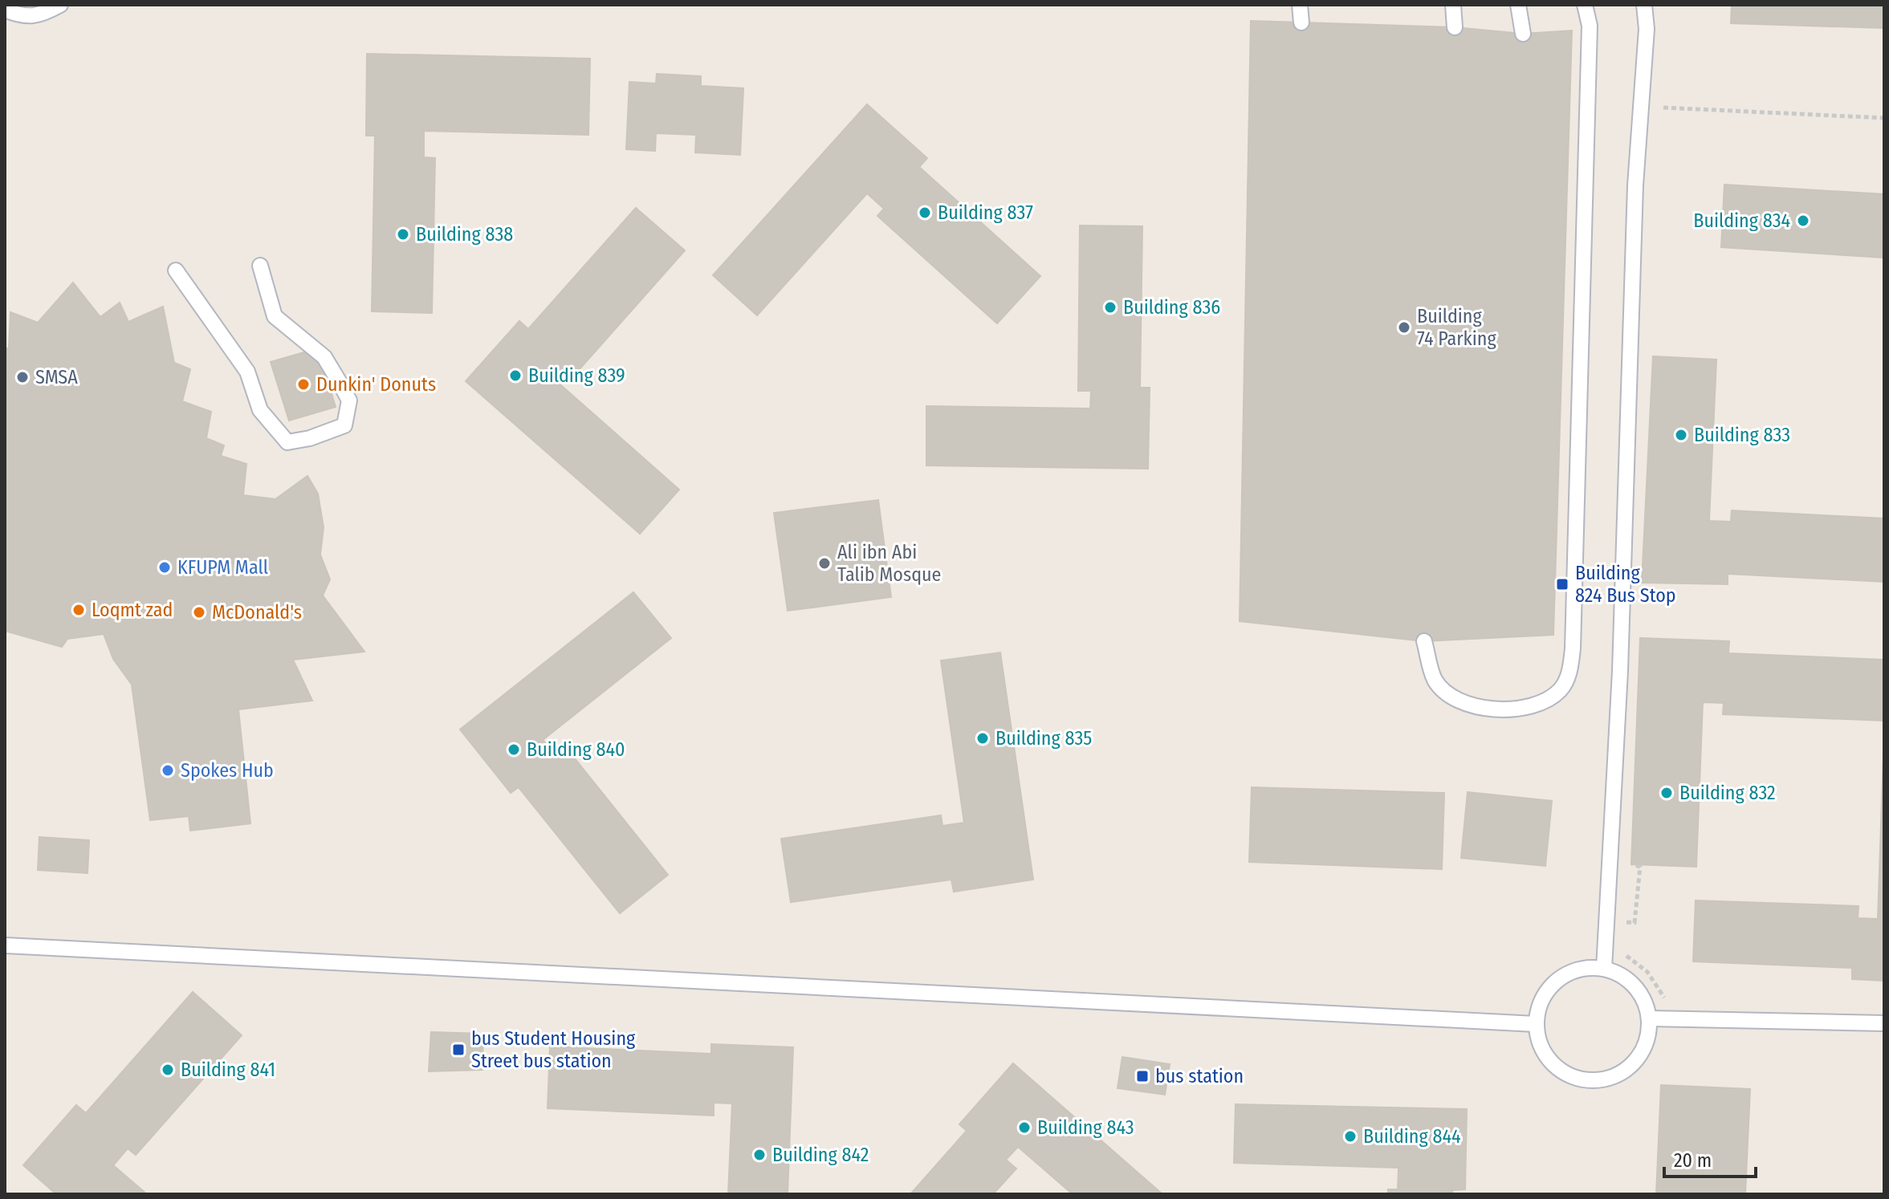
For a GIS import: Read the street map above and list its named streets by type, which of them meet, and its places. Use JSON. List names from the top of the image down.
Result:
{
  "places": {
    "other": [
      "Building 837",
      "Building 834",
      "Building 838",
      "Building 836",
      "Building 74 Parking",
      "Building 839",
      "SMSA",
      "Dunkin' Donuts",
      "Building 833",
      "Ali ibn Abi Talib Mosque",
      "KFUPM Mall",
      "Loqmt zad",
      "McDonald's",
      "Building 835",
      "Building 840",
      "Spokes Hub",
      "Building 832",
      "Building 841",
      "Building 843",
      "Building 844",
      "Building 842"
    ],
    "transit": ["Building 824 Bus Stop", "bus Student Housing Street bus station", "bus station"]
  },
  "scale_bar": "20 m"
}
